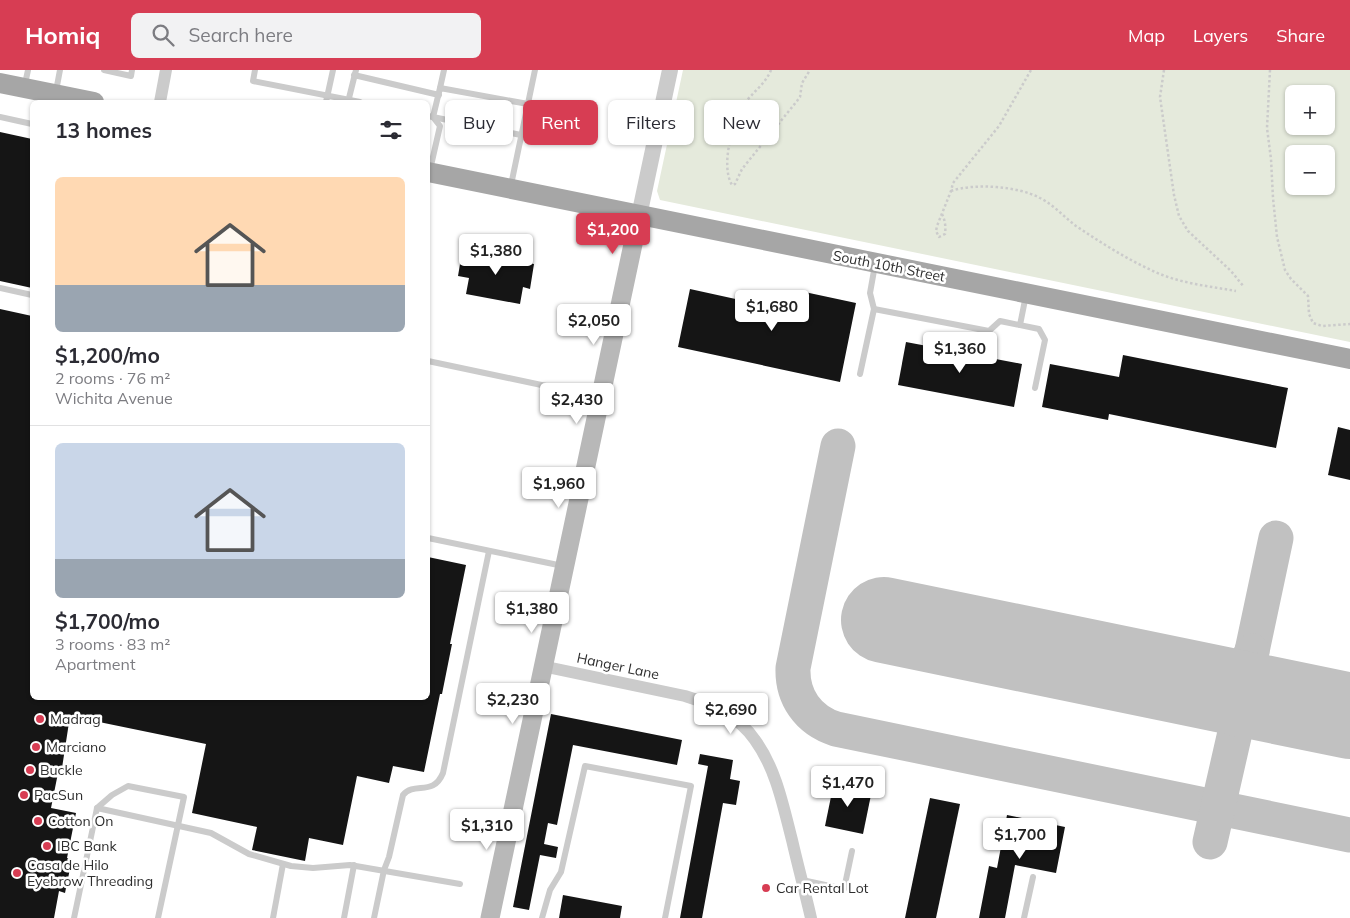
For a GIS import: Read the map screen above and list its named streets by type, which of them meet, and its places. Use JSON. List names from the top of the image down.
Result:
{
  "streets": {
    "main road": ["South 10th Street"],
    "street": ["Hanger Lane"]
  },
  "places": [
    "Madrag",
    "Marciano",
    "Buckle",
    "PacSun",
    "Cotton On",
    "IBC Bank",
    "Casa de Hilo Eyebrow Threading",
    "Car Rental Lot"
  ],
  "page": {
    "header": "Homiq",
    "search": "Search here",
    "nav": ["Map", "Layers", "Share"],
    "map_buttons": ["+", "−"],
    "chip": [
      "Buy",
      "Rent",
      "Filters",
      "New"
    ],
    "heading": "13 homes",
    "list": [
      {
        "name": "$1,200/mo",
        "note": "2 rooms · 76 m² · Wichita Avenue"
      },
      {
        "name": "$1,700/mo",
        "note": "3 rooms · 83 m² · Apartment"
      }
    ],
    "price": [
      "$1,200",
      "$1,380",
      "$1,680",
      "$2,050",
      "$1,360",
      "$2,430",
      "$1,960",
      "$1,380",
      "$2,230",
      "$2,690",
      "$1,470",
      "$1,310",
      "$1,700"
    ]
  }
}
